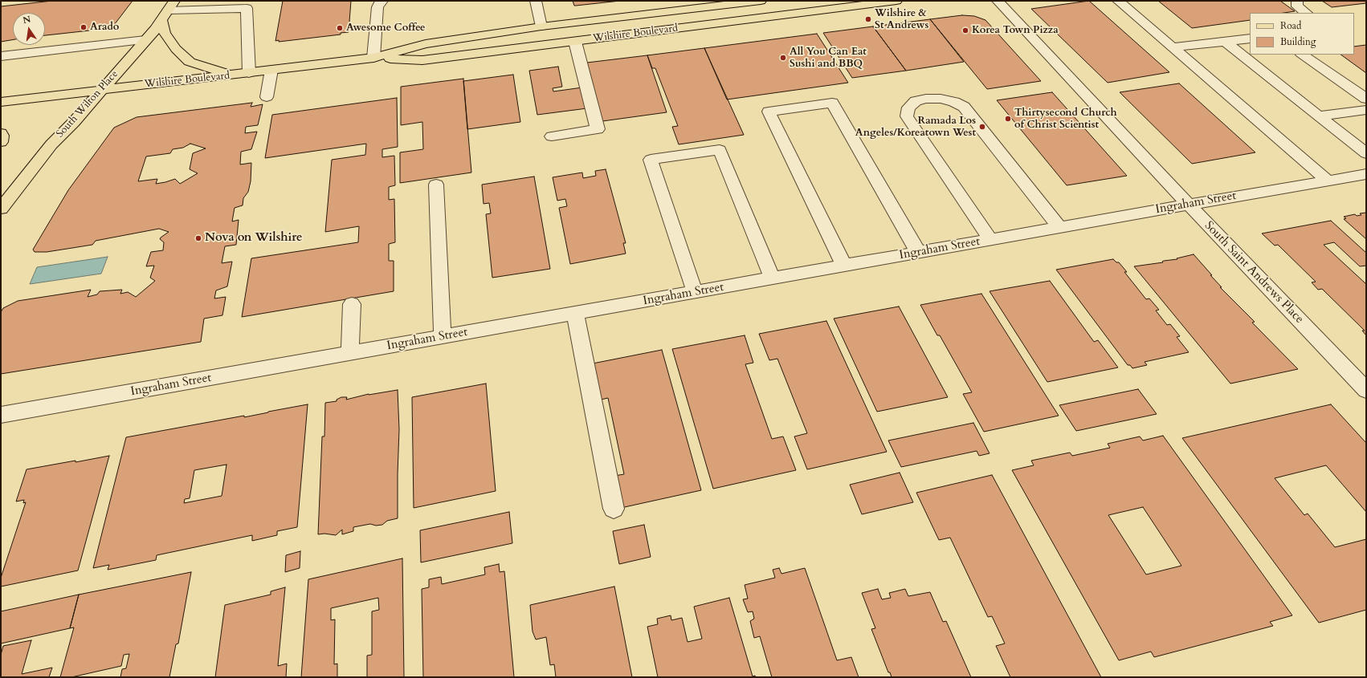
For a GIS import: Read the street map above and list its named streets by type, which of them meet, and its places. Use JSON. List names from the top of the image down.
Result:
{
  "streets": {
    "main road": ["Wilshire Boulevard", "South Wilton Place"],
    "street": ["Ingraham Street", "South Saint Andrews Place"]
  },
  "crossings": [
    ["Wilshire Boulevard", "South Wilton Place"],
    ["Ingraham Street", "South Saint Andrews Place"]
  ],
  "places": [
    "Wilshire & St Andrews",
    "Arado",
    "Awesome Coffee",
    "Korea Town Pizza",
    "All You Can Eat Sushi and BBQ",
    "Thirtysecond Church of Christ Scientist",
    "Ramada Los Angeles/Koreatown West",
    "Nova on Wilshire"
  ],
  "legend": ["Road", "Building"],
  "north": "top"
}
